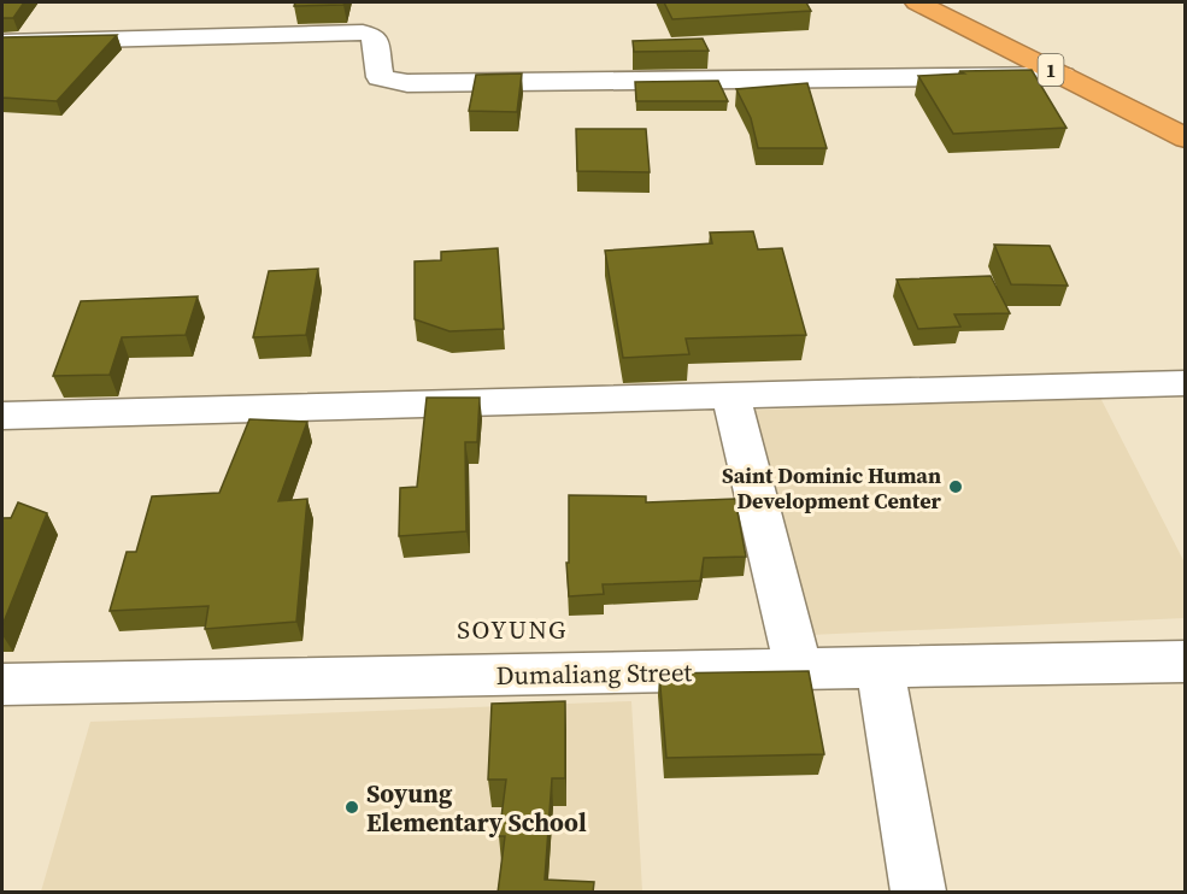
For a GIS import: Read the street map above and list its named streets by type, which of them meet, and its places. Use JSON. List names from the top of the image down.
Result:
{
  "streets": {
    "highway": ["1"],
    "street": ["Dumaliang Street"]
  },
  "districts": ["SOYUNG"],
  "places": ["Saint Dominic Human Development Center", "Soyung Elementary School"]
}
